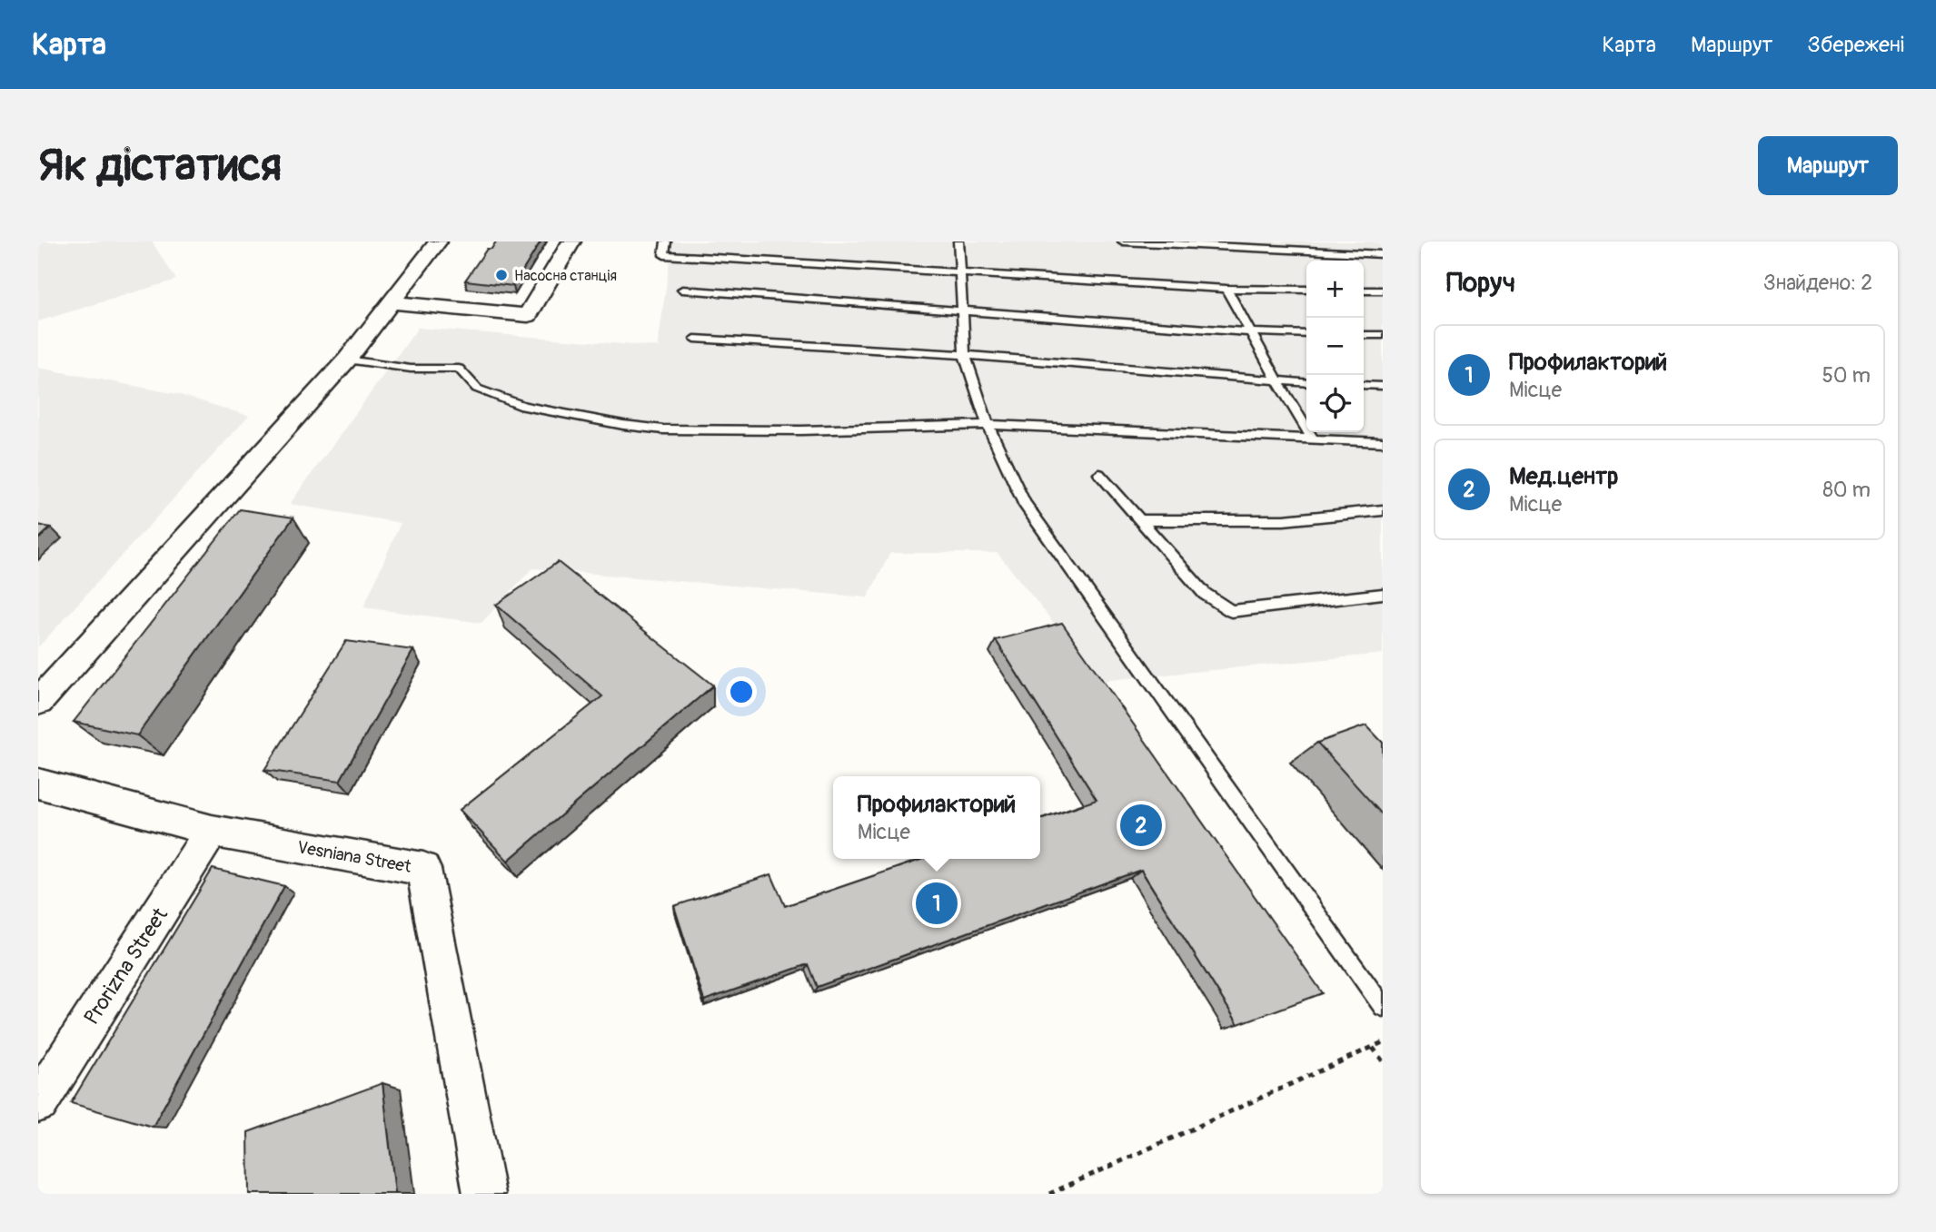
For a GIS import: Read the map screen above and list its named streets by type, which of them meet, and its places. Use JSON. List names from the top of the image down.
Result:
{
  "streets": {
    "street": ["Vesniana Street", "Prorizna Street"]
  },
  "crossings": [
    ["Vesniana Street", "Prorizna Street"]
  ],
  "places": ["Насосна станція"],
  "page": {
    "header": "Карта",
    "nav": ["Карта", "Маршрут", "Збережені"],
    "buttons": "Маршрут",
    "title": "Як дістатися",
    "heading": ["Поруч", "Знайдено: 2"],
    "map_buttons": ["+", "−"],
    "list": [
      {
        "mark": "1",
        "name": "Профилакторий",
        "note": "Місце",
        "value": "50 m"
      },
      {
        "mark": "2",
        "name": "Мед.центр",
        "note": "Місце",
        "value": "80 m"
      }
    ],
    "popup": ["Профилакторий", "Місце"],
    "pins": ["2", "1"]
  }
}
